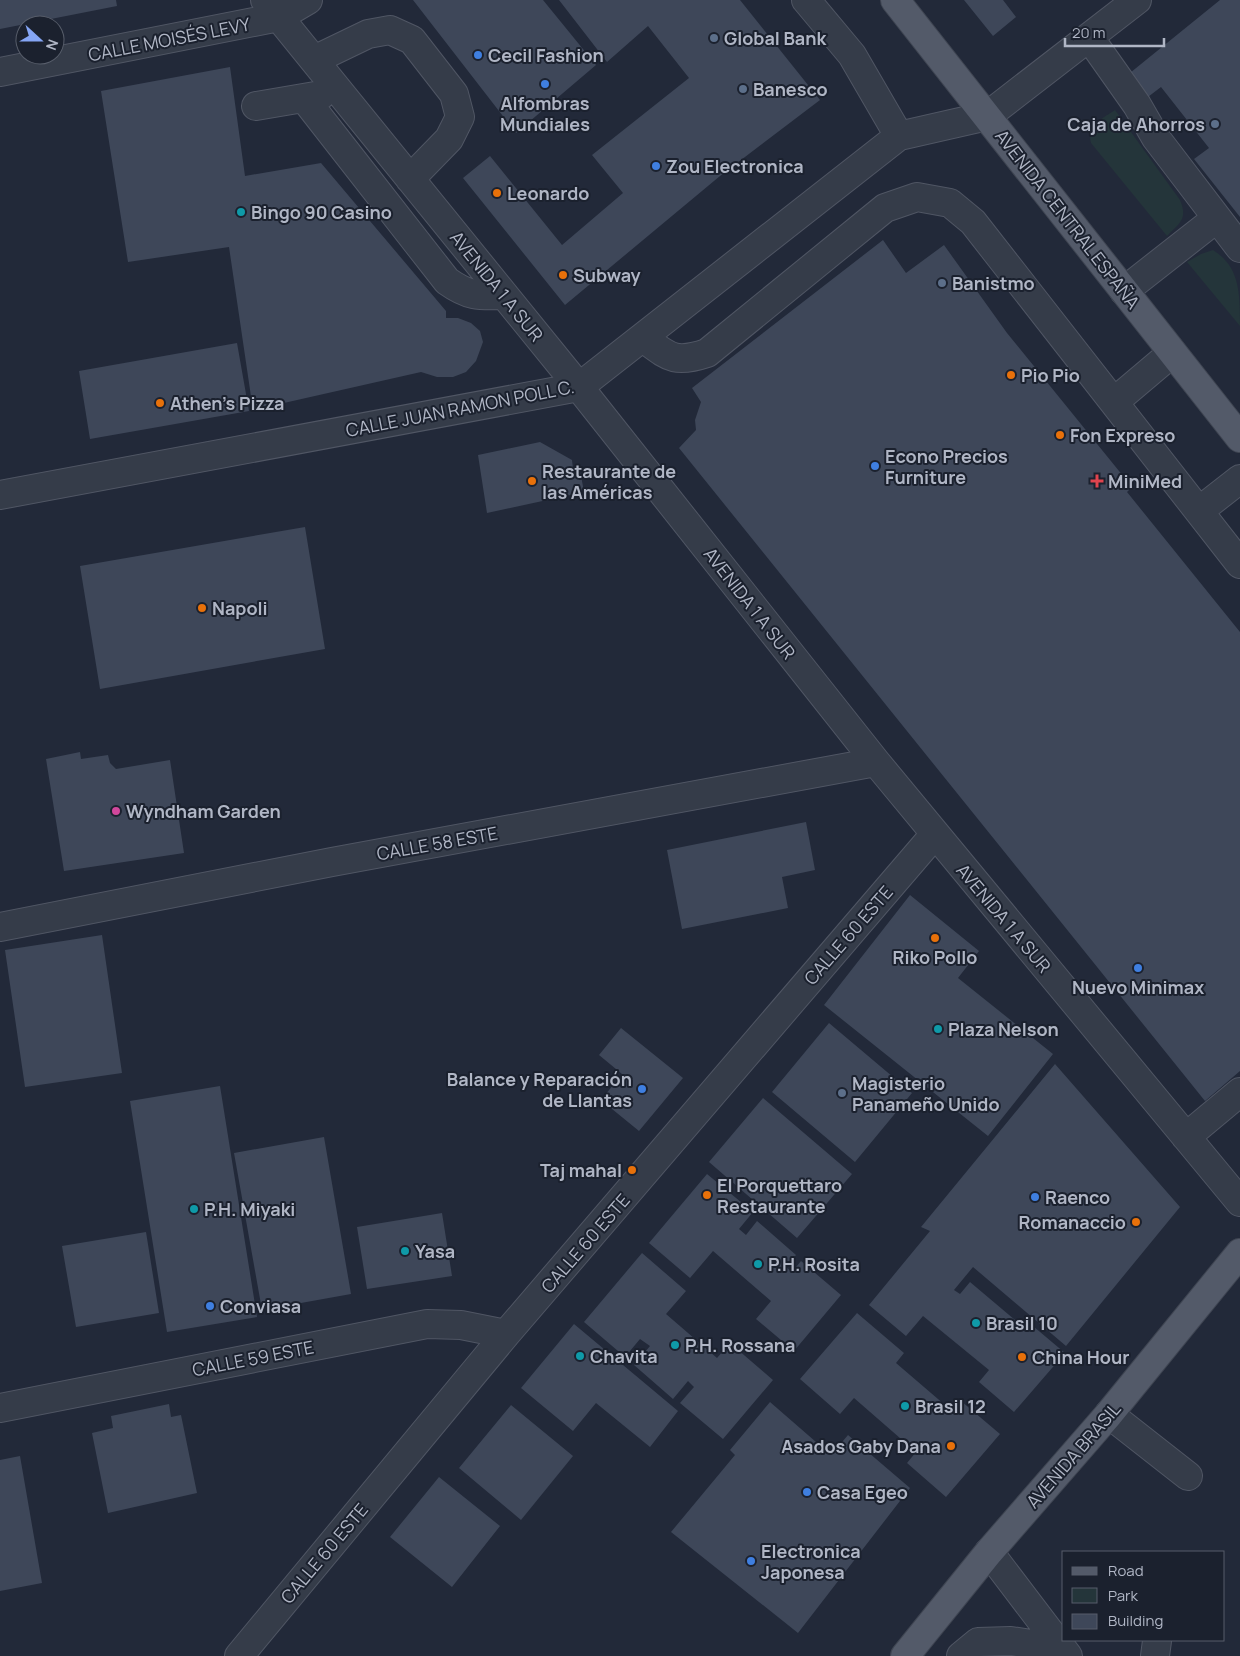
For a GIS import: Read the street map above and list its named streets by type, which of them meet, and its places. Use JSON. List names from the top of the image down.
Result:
{
  "streets": {
    "main road": ["AVENIDA CENTRAL ESPAÑA", "AVENIDA BRASIL"],
    "street": [
      "CALLE MOISÉS LEVY",
      "AVENIDA 1 A SUR",
      "CALLE JUAN RAMON POLL C.",
      "CALLE 58 ESTE",
      "CALLE 60 ESTE",
      "CALLE 59 ESTE"
    ]
  },
  "crossings": [
    ["CALLE MOISÉS LEVY", "AVENIDA 1 A SUR"],
    ["AVENIDA CENTRAL ESPAÑA", "CALLE JUAN RAMON POLL C."],
    ["AVENIDA 1 A SUR", "CALLE JUAN RAMON POLL C."],
    ["AVENIDA 1 A SUR", "CALLE 58 ESTE"],
    ["AVENIDA 1 A SUR", "CALLE 60 ESTE"],
    ["CALLE 60 ESTE", "CALLE 59 ESTE"]
  ],
  "places": {
    "other": [
      "Global Bank",
      "Cecil Fashion",
      "Alfombras Mundiales",
      "Banesco",
      "Caja de Ahorros",
      "Zou Electronica",
      "Leonardo",
      "Bingo 90 Casino",
      "Subway",
      "Banistmo",
      "Pio Pio",
      "Athen's Pizza",
      "Fon Expreso",
      "Econo Precios Furniture",
      "Restaurante de las Américas",
      "Napoli",
      "Wyndham Garden",
      "Riko Pollo",
      "Nuevo Minimax",
      "Plaza Nelson",
      "Balance y Reparación de Llantas",
      "Magisterio Panameño Unido",
      "Taj mahal",
      "El Porquettaro Restaurante",
      "Raenco",
      "P.H. Miyaki",
      "Romanaccio",
      "Yasa",
      "P.H. Rosita",
      "Conviasa",
      "Brasil 10",
      "P.H. Rossana",
      "Chavita",
      "China Hour",
      "Brasil 12",
      "Asados Gaby Dana",
      "Casa Egeo",
      "Electronica Japonesa"
    ],
    "health": ["MiniMed"]
  },
  "legend": ["Road", "Park", "Building"],
  "scale_bar": "20 m",
  "north": "right"
}
